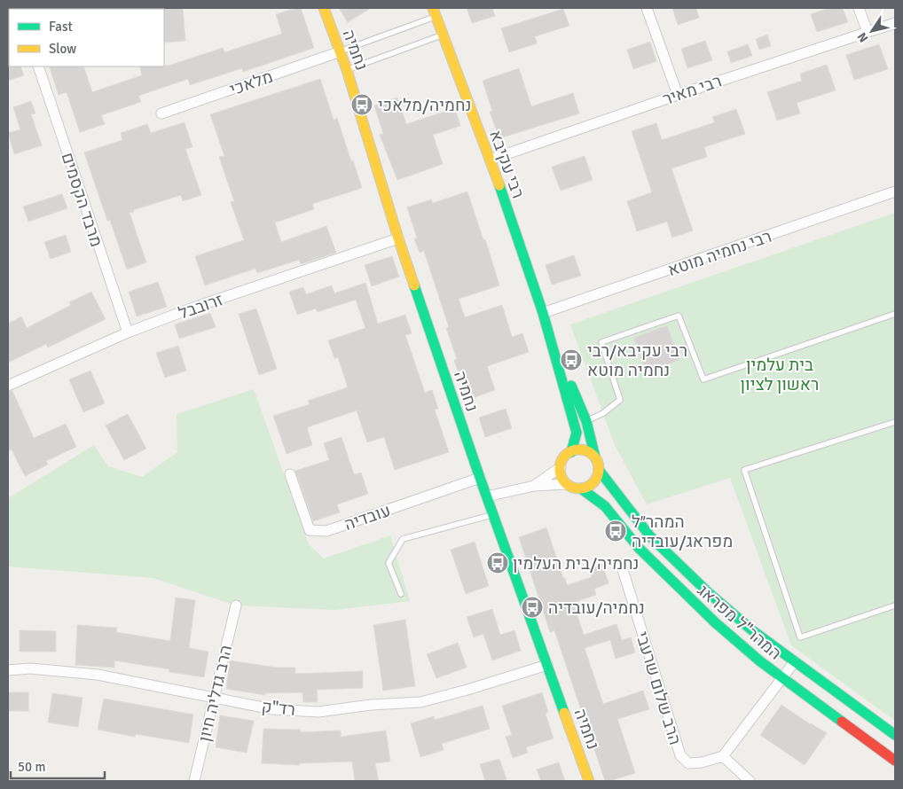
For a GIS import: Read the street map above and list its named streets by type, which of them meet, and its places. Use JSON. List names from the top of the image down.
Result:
{
  "streets": {
    "street": [
      "נחמיה",
      "מלאכי",
      "רבי מאיר",
      "רבי עקיבא",
      "מרבד הקסמים",
      "רבי נחמיה מוטא",
      "זרובבל",
      "עובדיה",
      "המהר\"ל מפראג",
      "הרב שלום שרעבי",
      "הרב גדליה חיון",
      "רד\"ק"
    ]
  },
  "crossings": [
    ["נחמיה", "מלאכי"],
    ["נחמיה", "זרובבל"],
    ["נחמיה", "עובדיה"],
    ["נחמיה", "רד\"ק"],
    ["רבי מאיר", "רבי עקיבא"],
    ["רבי עקיבא", "רבי נחמיה מוטא"],
    ["מרבד הקסמים", "זרובבל"],
    ["הרב גדליה חיון", "רד\"ק"]
  ],
  "parks": ["בית עלמין ראשון לציון"],
  "places": {
    "bus stop": [
      "נחמיה/מלאכי",
      "רבי עקיבא/רבי נחמיה מוטא",
      "המהר״ל מפראג/עובדיה",
      "נחמיה/בית העלמין",
      "נחמיה/עובדיה"
    ]
  },
  "legend": ["Fast", "Slow"],
  "scale_bar": "50 m",
  "north": "bottom left"
}
